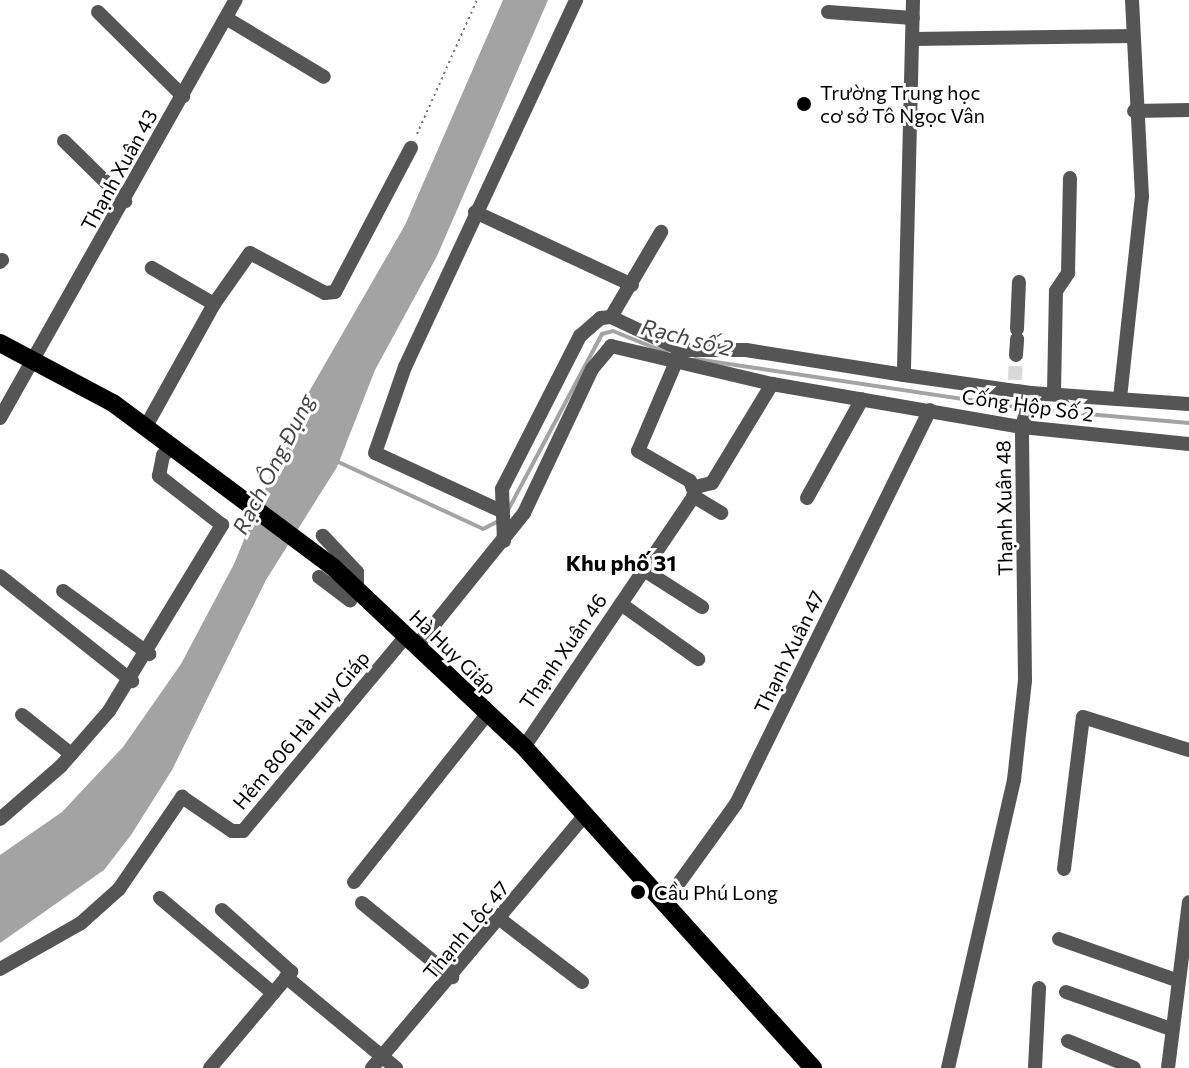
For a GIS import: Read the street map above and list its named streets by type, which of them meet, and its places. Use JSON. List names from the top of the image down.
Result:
{
  "streets": {
    "main road": ["Hà Huy Giáp"],
    "street": [
      "Thạnh Xuân 43",
      "Cống Hộp Số 2",
      "Thạnh Xuân 48",
      "Thạnh Xuân 46",
      "Thạnh Xuân 47",
      "Hẻm 806 Hà Huy Giáp",
      "Thạnh Lộc 47"
    ]
  },
  "crossings": [
    ["Thạnh Xuân 43", "Hà Huy Giáp"],
    ["Cống Hộp Số 2", "Thạnh Xuân 48"],
    ["Cống Hộp Số 2", "Thạnh Xuân 46"],
    ["Cống Hộp Số 2", "Hà Huy Giáp"],
    ["Cống Hộp Số 2", "Thạnh Xuân 47"],
    ["Cống Hộp Số 2", "Hẻm 806 Hà Huy Giáp"],
    ["Thạnh Xuân 46", "Hà Huy Giáp"],
    ["Hà Huy Giáp", "Thạnh Xuân 47"],
    ["Hà Huy Giáp", "Hẻm 806 Hà Huy Giáp"],
    ["Hà Huy Giáp", "Thạnh Lộc 47"]
  ],
  "districts": ["Khu phố 31"],
  "water": ["Rạch số 2", "Rạch Ông Đụng"],
  "places": ["Trường Trung học cơ sở Tô Ngọc Vân", "Cầu Phú Long"]
}
